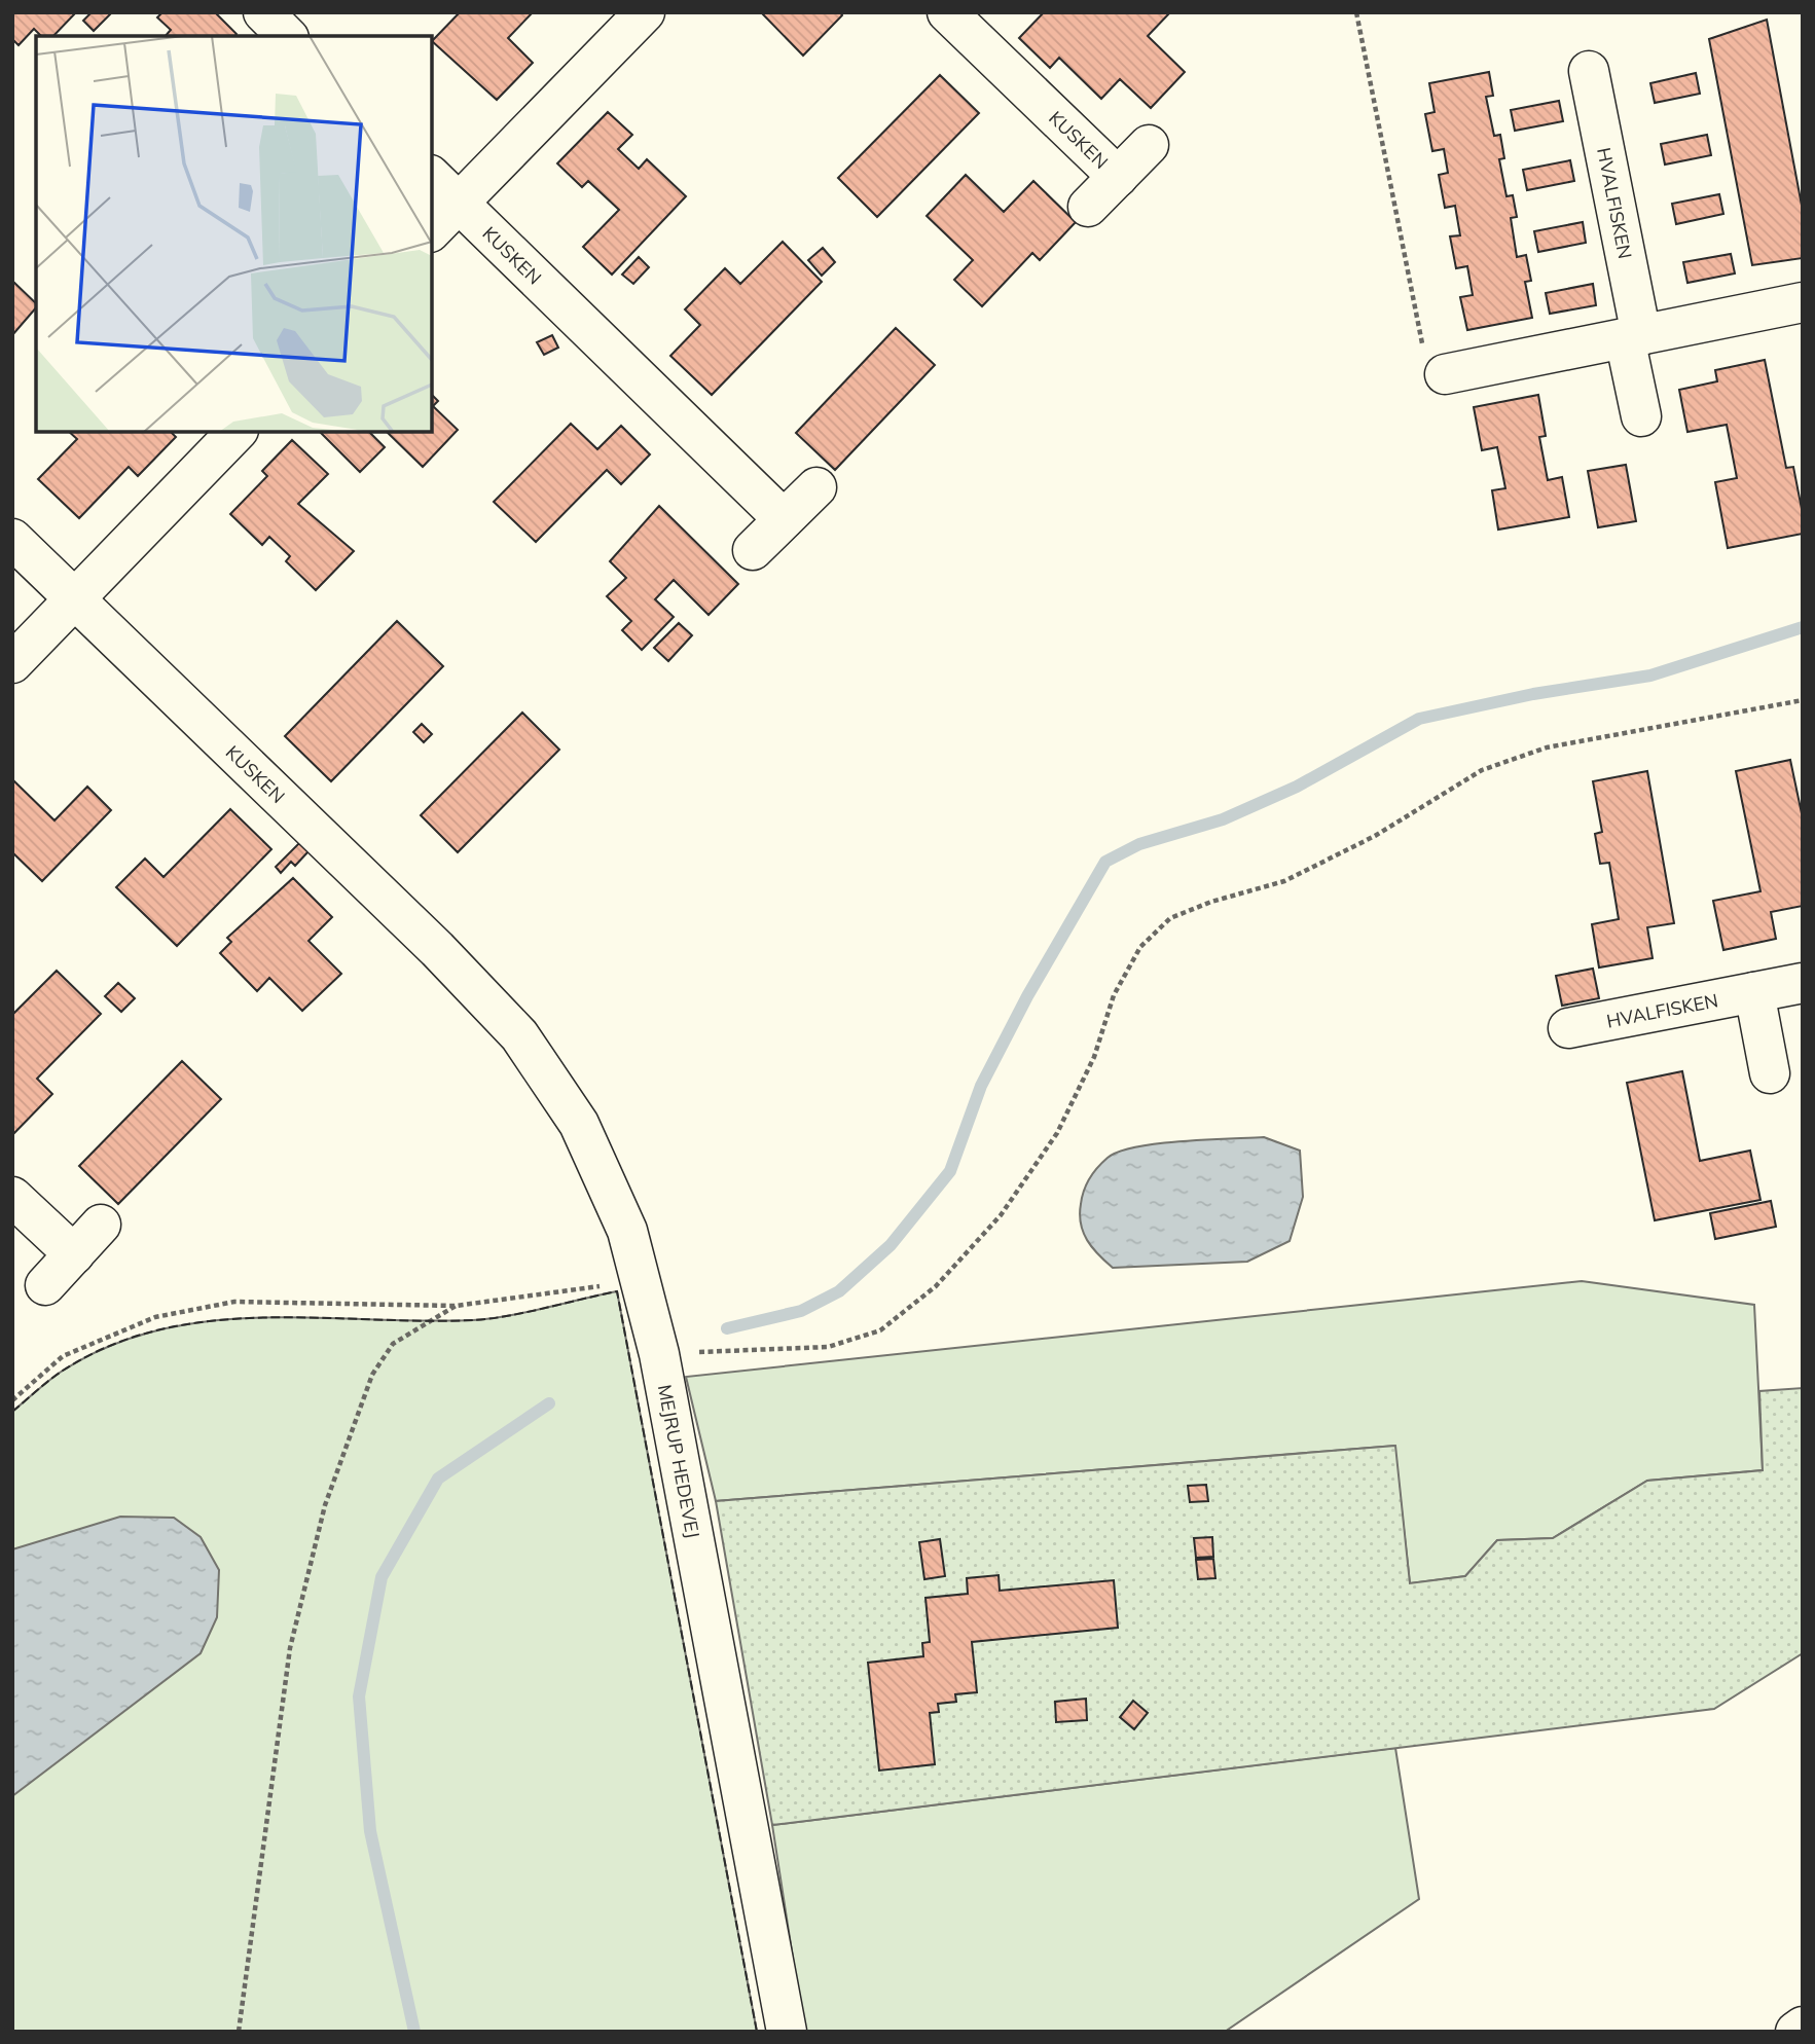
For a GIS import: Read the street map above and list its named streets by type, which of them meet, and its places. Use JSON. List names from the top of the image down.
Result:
{
  "streets": {
    "street": ["KUSKEN", "HVALFISKEN", "MEJRUP HEDEVEJ"]
  },
  "crossings": [
    ["KUSKEN", "MEJRUP HEDEVEJ"]
  ]
}
